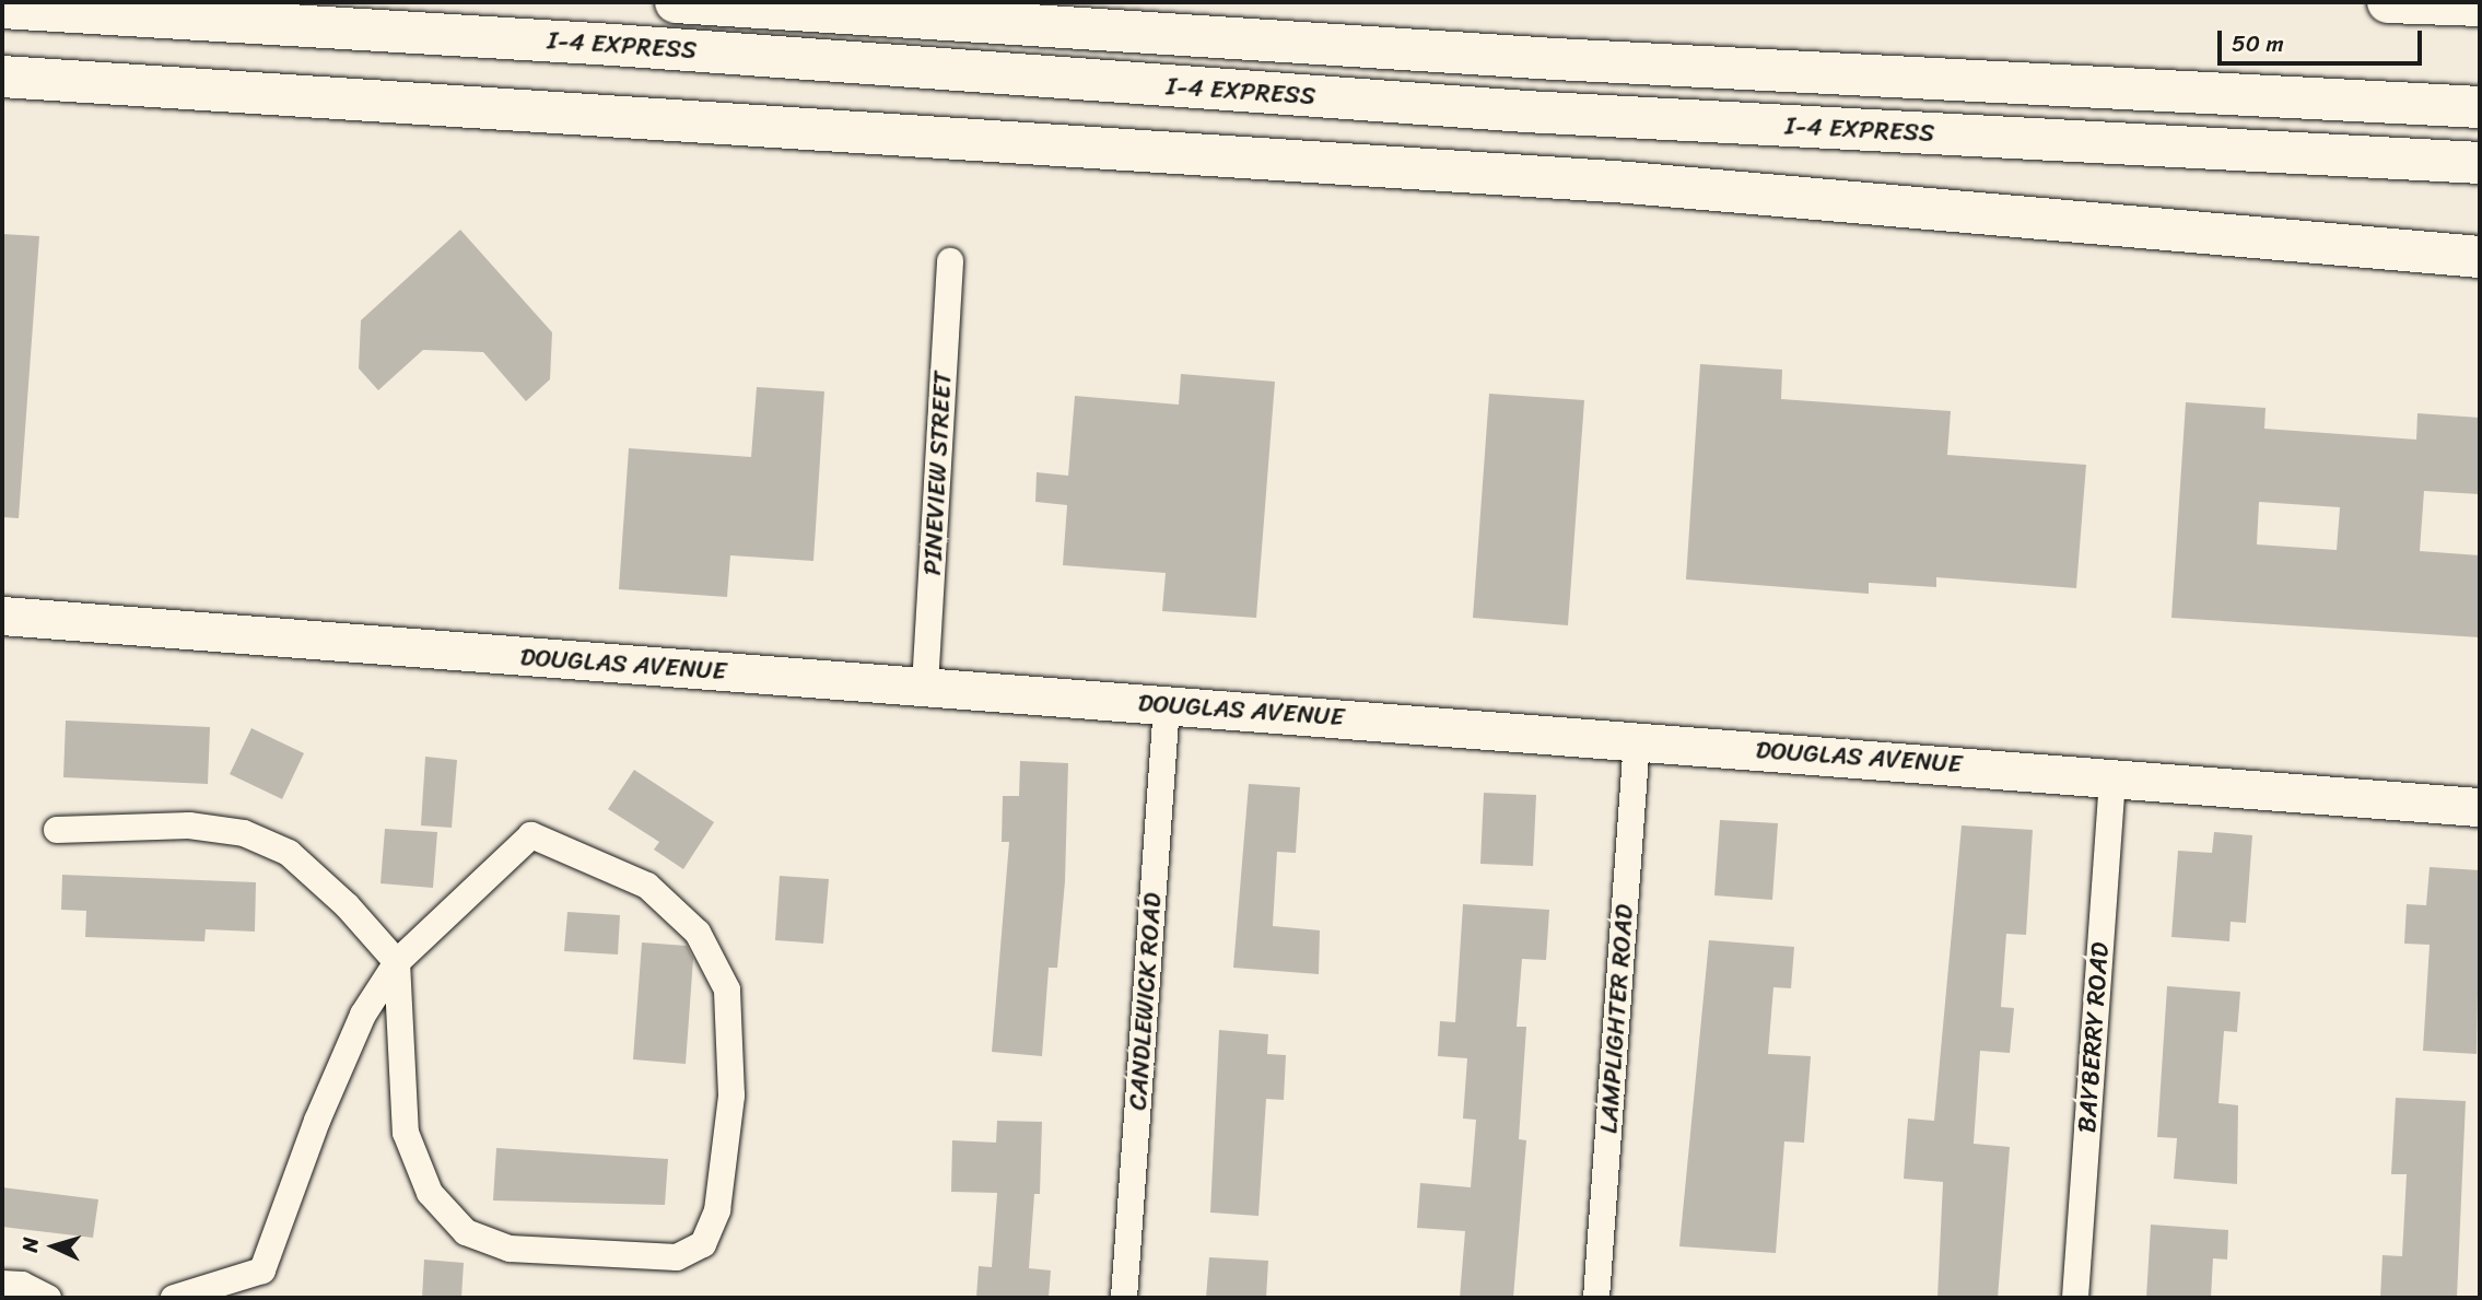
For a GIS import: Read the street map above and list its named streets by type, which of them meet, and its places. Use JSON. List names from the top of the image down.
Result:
{
  "streets": {
    "highway": ["I-4 EXPRESS"],
    "main road": ["DOUGLAS AVENUE"],
    "street": [
      "PINEVIEW STREET",
      "CANDLEWICK ROAD",
      "LAMPLIGHTER ROAD",
      "BAYBERRY ROAD"
    ]
  },
  "crossings": [
    ["PINEVIEW STREET", "DOUGLAS AVENUE"],
    ["DOUGLAS AVENUE", "CANDLEWICK ROAD"],
    ["DOUGLAS AVENUE", "LAMPLIGHTER ROAD"],
    ["DOUGLAS AVENUE", "BAYBERRY ROAD"]
  ],
  "scale_bar": "50 m",
  "north": "left"
}
